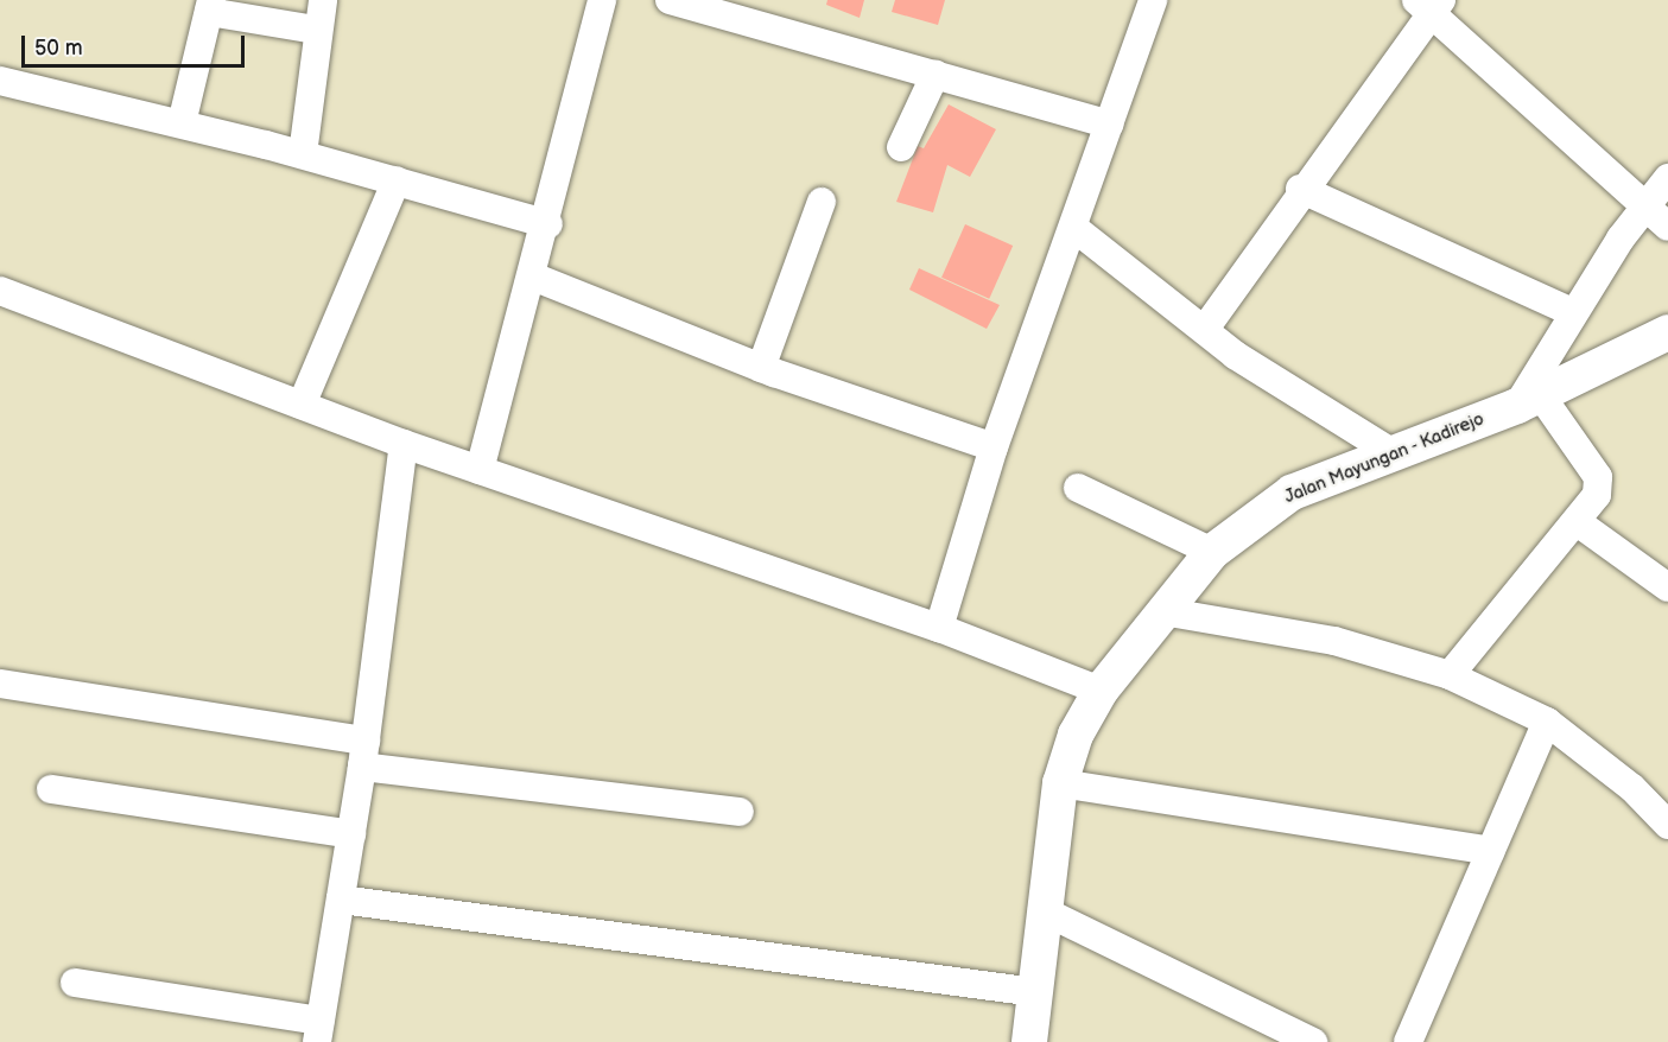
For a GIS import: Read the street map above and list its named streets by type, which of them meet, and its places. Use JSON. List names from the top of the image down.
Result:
{
  "streets": {
    "main road": ["Jalan Mayungan - Kadirejo"]
  },
  "scale_bar": "50 m"
}
